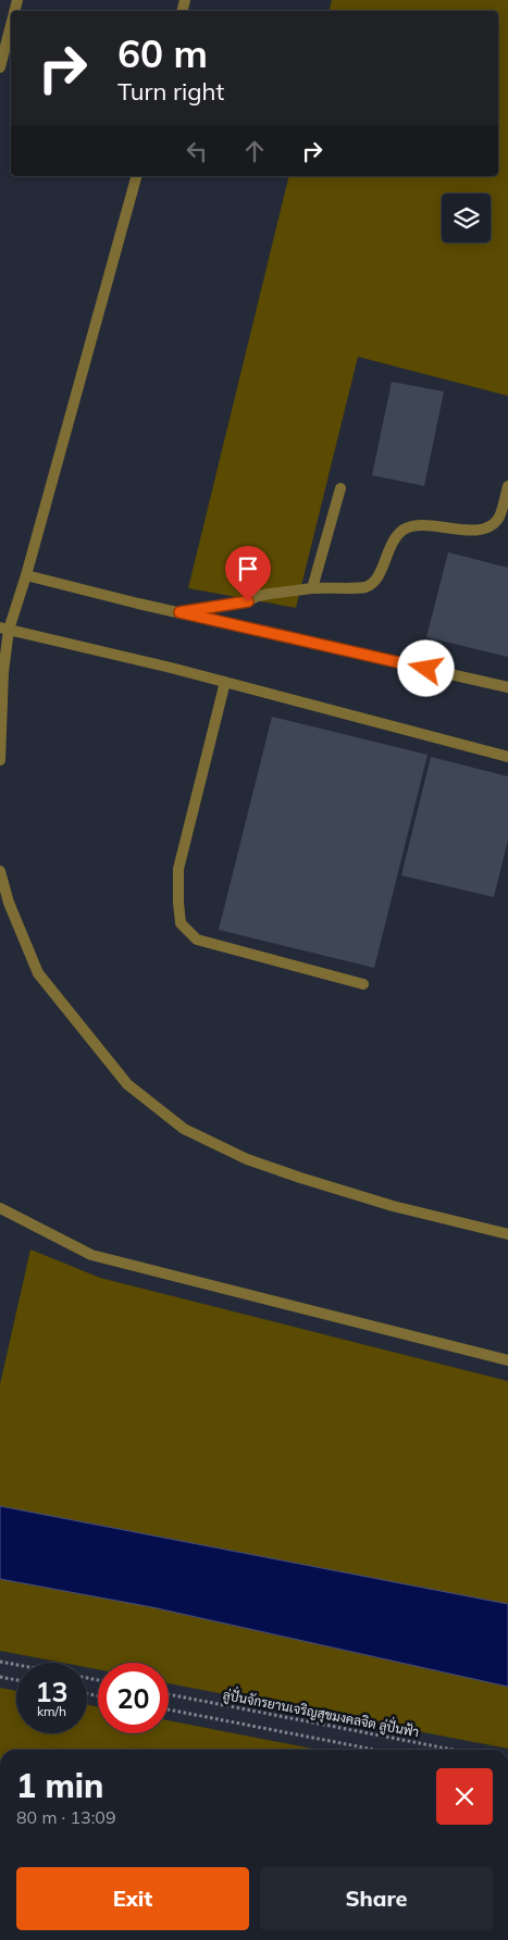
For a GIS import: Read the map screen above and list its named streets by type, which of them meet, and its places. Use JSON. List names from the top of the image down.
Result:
{
  "streets": {
    "path": ["ลู่ปั่นจักรยานเจริญสุขมงคลจิต ลู่ปั่นฟ้า"]
  },
  "page": {
    "turn": ["60 m", "Turn right"],
    "speed": "13 km/h",
    "limit": "20",
    "heading": ["1 min", "80 m · 13:09"],
    "buttons": ["Exit", "Share"]
  }
}
